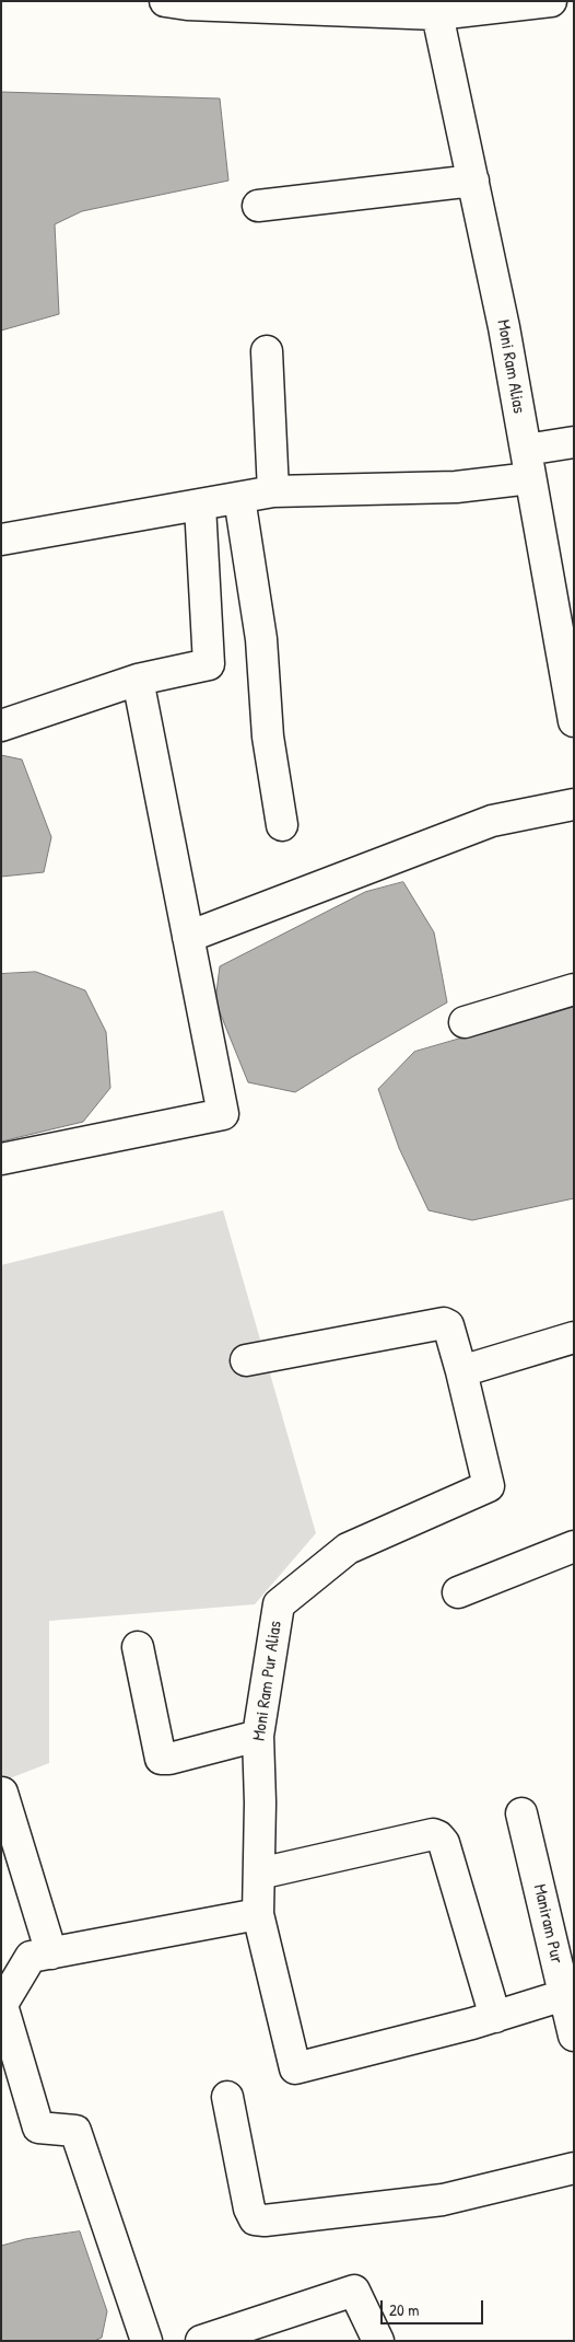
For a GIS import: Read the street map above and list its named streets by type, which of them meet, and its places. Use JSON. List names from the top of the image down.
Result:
{
  "streets": {
    "street": ["Moni Ram Alias", "Moni Ram Pur Alias", "Maniram Pur"]
  },
  "scale_bar": "20 m"
}
